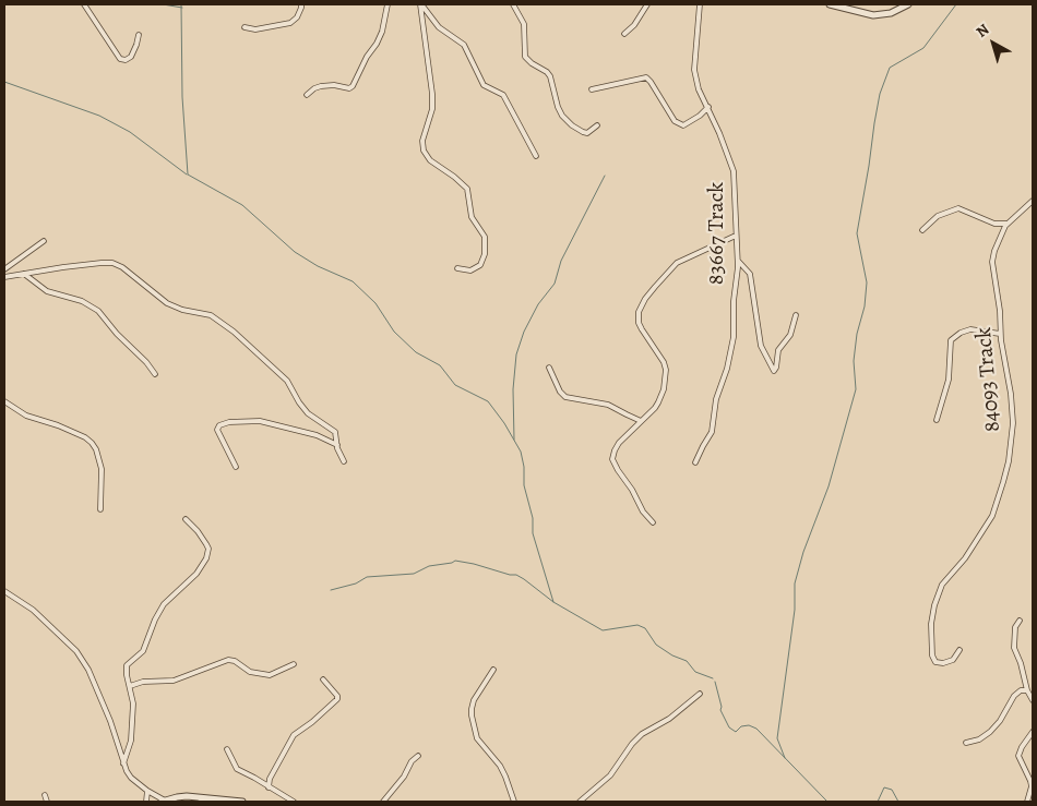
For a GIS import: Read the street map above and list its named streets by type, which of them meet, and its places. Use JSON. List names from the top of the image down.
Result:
{
  "streets": {
    "street": ["83667 Track", "84093 Track"]
  },
  "north": "top left"
}
